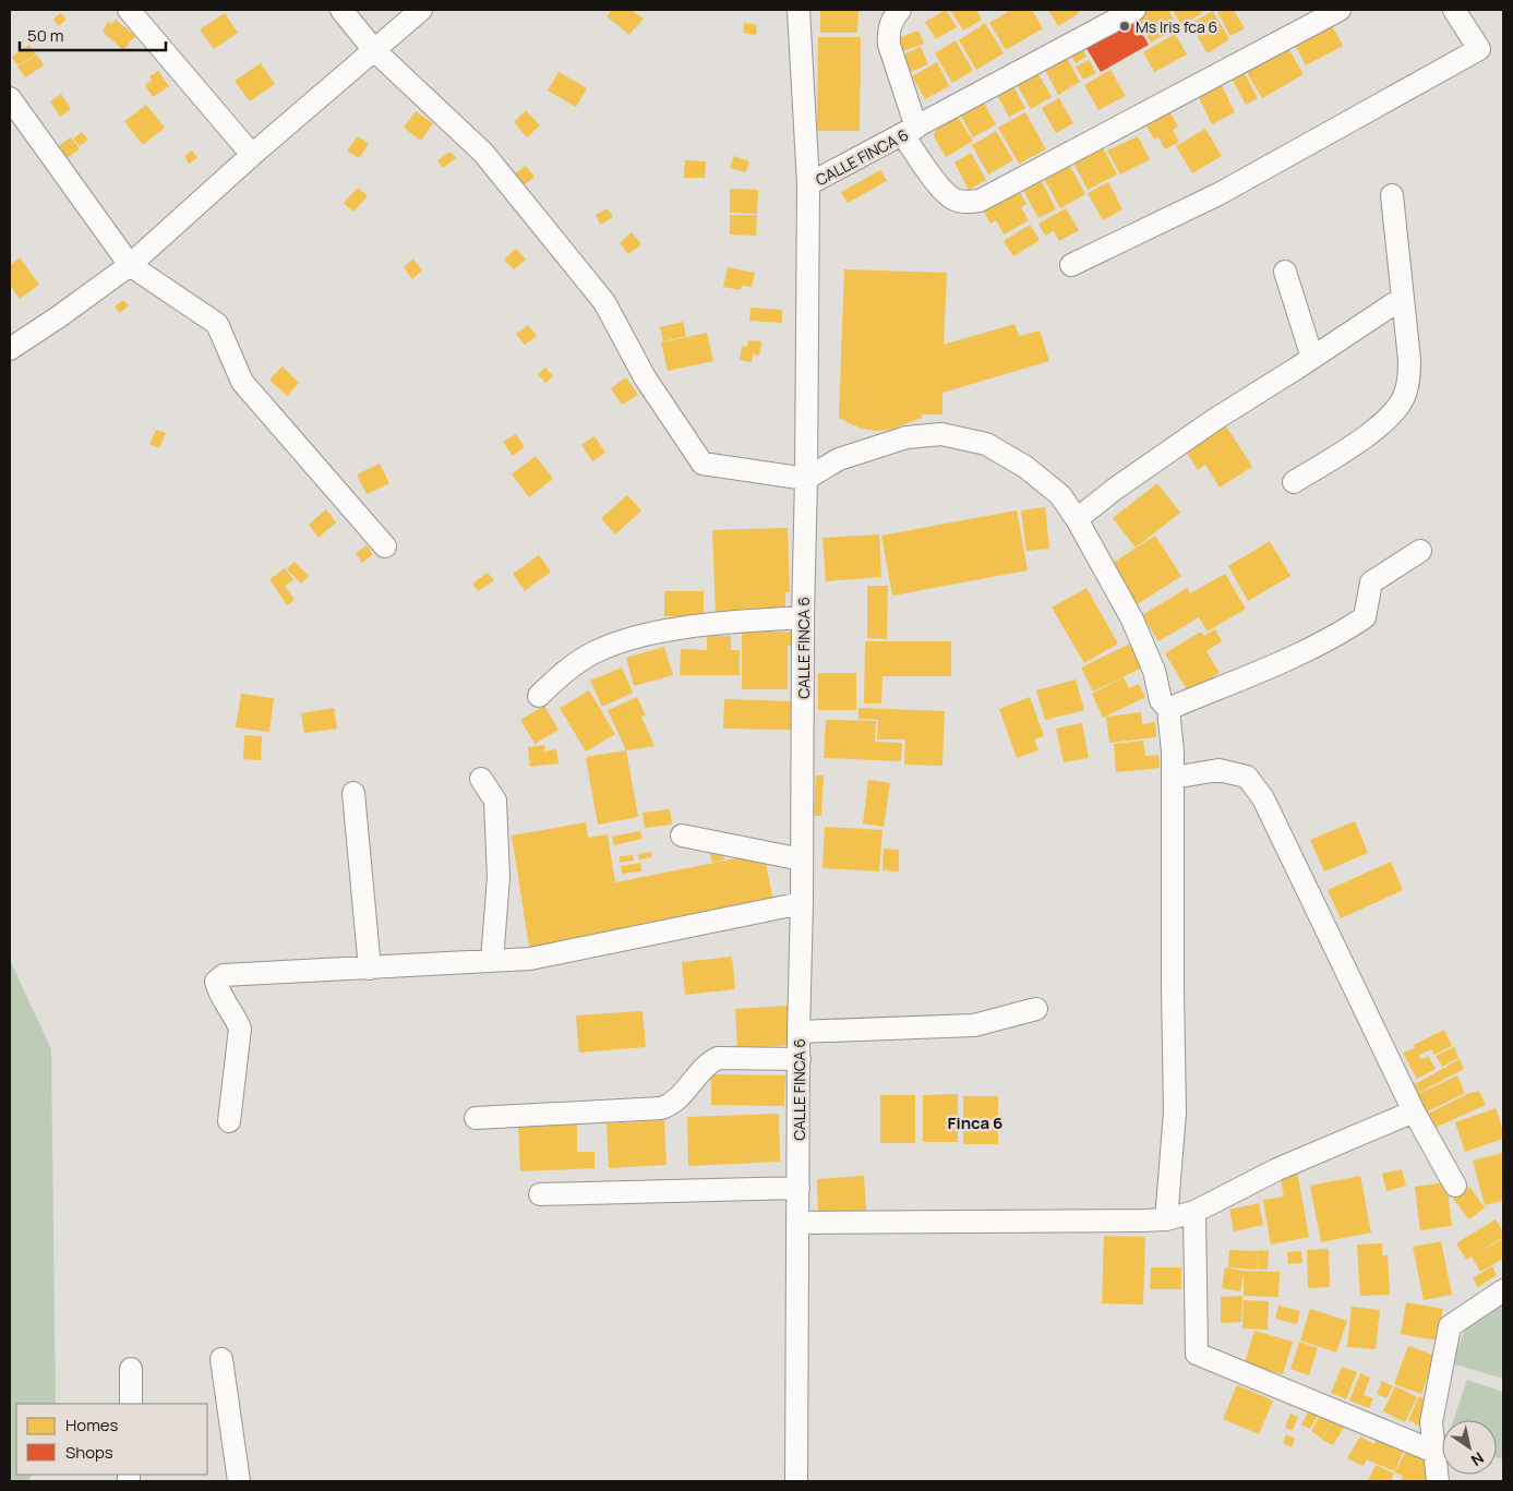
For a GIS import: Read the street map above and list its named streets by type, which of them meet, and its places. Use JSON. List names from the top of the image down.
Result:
{
  "streets": {
    "street": ["CALLE FINCA 6"]
  },
  "districts": ["Finca 6"],
  "places": ["Ms Iris fca 6"],
  "legend": ["Homes", "Shops"],
  "scale_bar": "50 m",
  "north": "bottom right"
}
